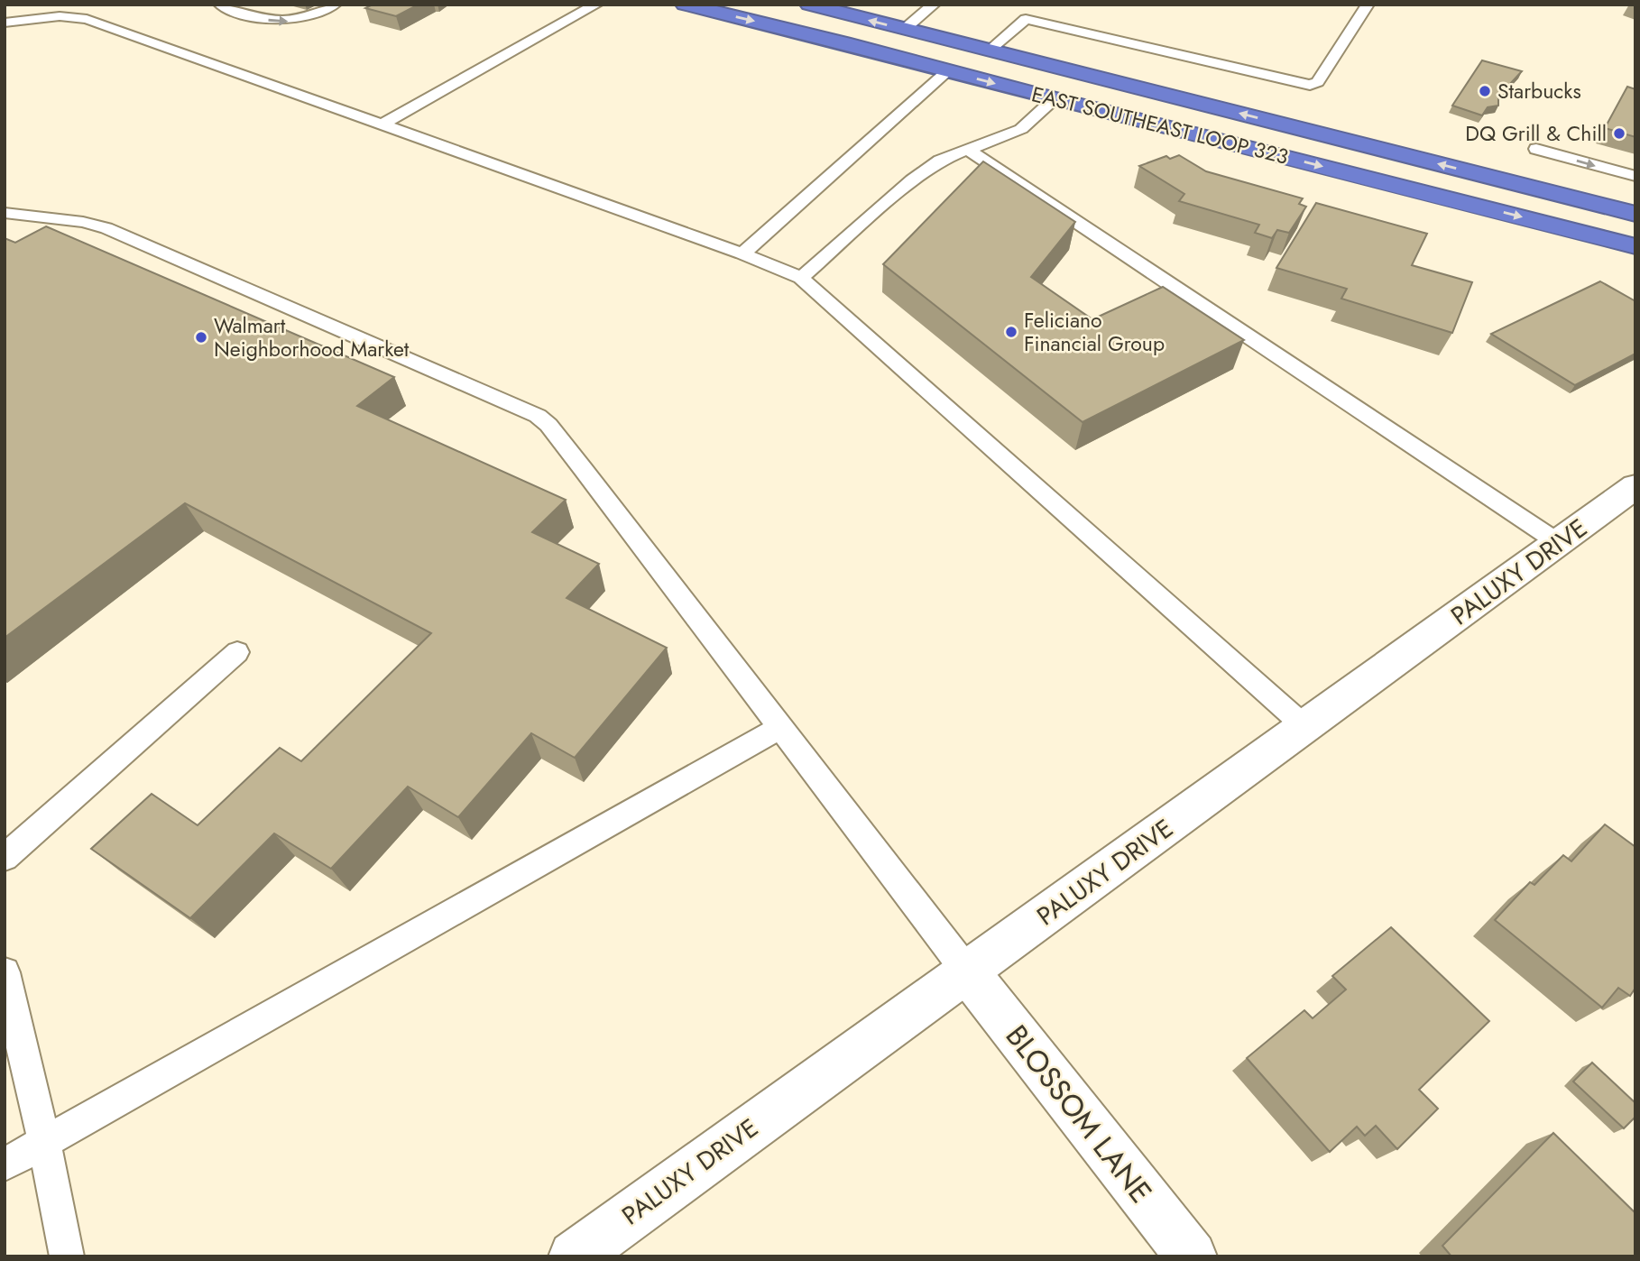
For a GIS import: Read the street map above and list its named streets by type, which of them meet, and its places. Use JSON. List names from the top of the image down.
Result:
{
  "streets": {
    "highway": ["EAST SOUTHEAST LOOP 323"],
    "street": ["PALUXY DRIVE", "BLOSSOM LANE"]
  },
  "crossings": [
    ["PALUXY DRIVE", "BLOSSOM LANE"]
  ],
  "places": [
    "Starbucks",
    "DQ Grill & Chill",
    "Feliciano Financial Group",
    "Walmart Neighborhood Market"
  ]
}
